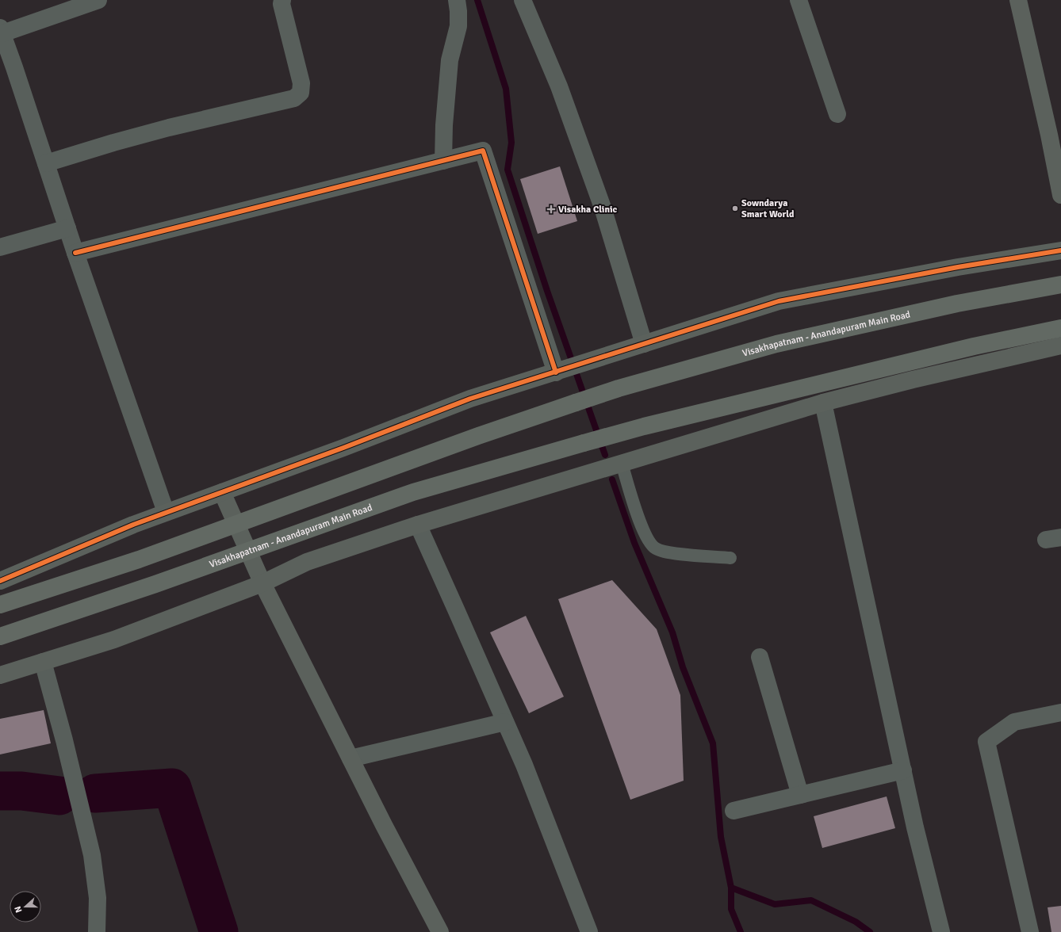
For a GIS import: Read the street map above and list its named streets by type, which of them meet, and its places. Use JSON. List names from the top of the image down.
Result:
{
  "streets": {
    "main road": ["Visakhapatnam - Anandapuram Main Road"]
  },
  "places": {
    "other": ["Sowndarya Smart World"],
    "health": ["Visakha Clinic"]
  },
  "north": "left"
}
